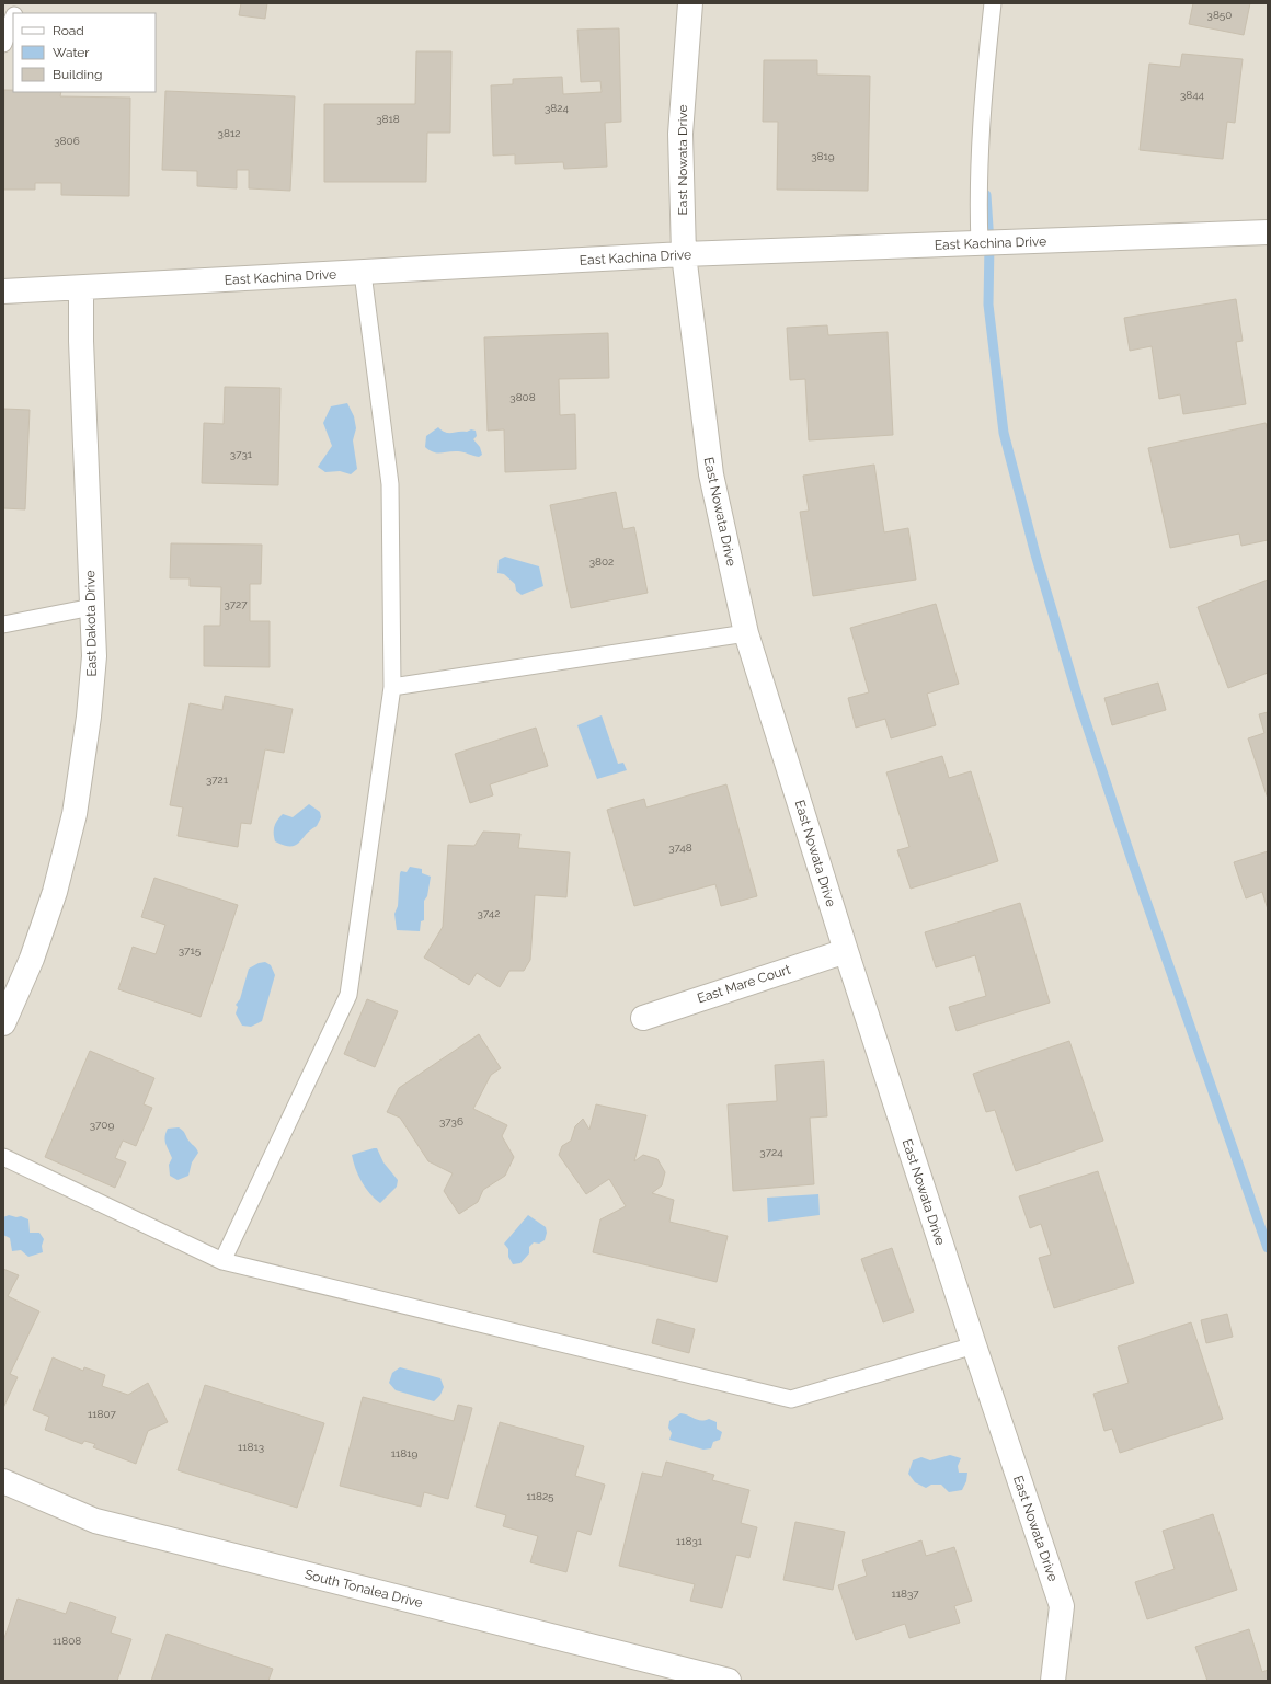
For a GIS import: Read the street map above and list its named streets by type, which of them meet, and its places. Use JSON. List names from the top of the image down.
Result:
{
  "streets": {
    "street": [
      "East Nowata Drive",
      "East Kachina Drive",
      "East Dakota Drive",
      "East Mare Court",
      "South Tonalea Drive"
    ]
  },
  "crossings": [
    ["East Nowata Drive", "East Kachina Drive"],
    ["East Nowata Drive", "East Mare Court"],
    ["East Kachina Drive", "East Dakota Drive"]
  ],
  "house_numbers": [
    "3850",
    "3844",
    "3824",
    "3818",
    "3812",
    "3806",
    "3819",
    "3808",
    "3731",
    "3802",
    "3727",
    "3721",
    "3748",
    "3742",
    "3715",
    "3736",
    "3709",
    "3724",
    "11807",
    "11813",
    "11819",
    "11825",
    "11831",
    "11837",
    "11808"
  ],
  "legend": ["Road", "Water", "Building"]
}
